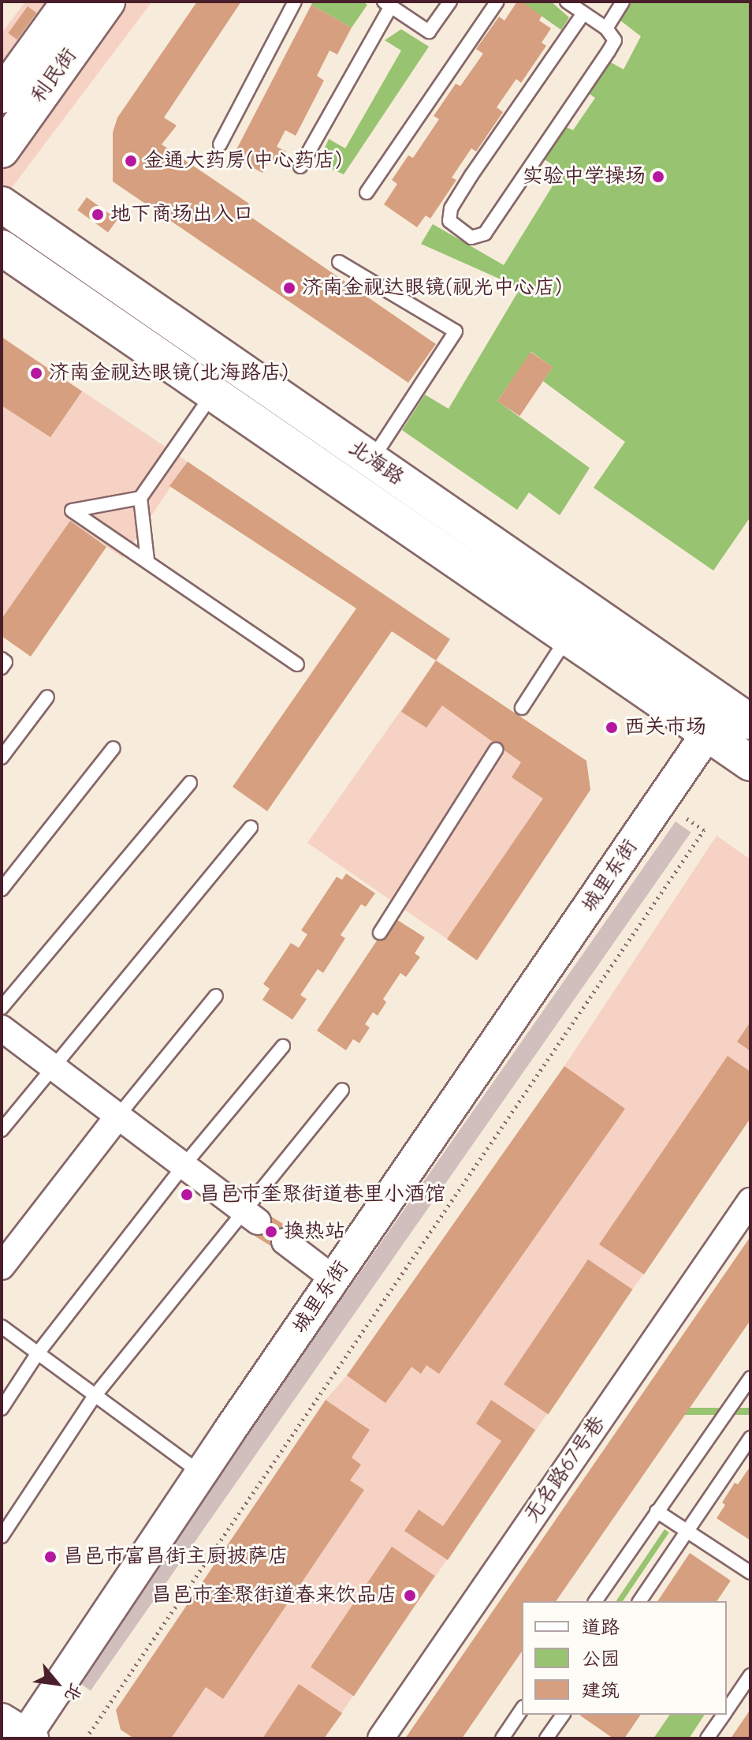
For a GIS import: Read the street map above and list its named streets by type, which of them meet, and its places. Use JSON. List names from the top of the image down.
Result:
{
  "streets": {
    "main road": ["利民街", "北海路"],
    "street": ["城里东街", "无名路67号巷"]
  },
  "crossings": [
    ["北海路", "城里东街"]
  ],
  "places": [
    "金通大药房(中心药店)",
    "实验中学操场",
    "地下商场出入口",
    "济南金视达眼镜(视光中心店)",
    "济南金视达眼镜(北海路店)",
    "西关市场",
    "昌邑市奎聚街道巷里小酒馆",
    "换热站",
    "昌邑市富昌街主厨披萨店",
    "昌邑市奎聚街道春来饮品店"
  ],
  "legend": ["道路", "公园", "建筑"],
  "north": "bottom right"
}
